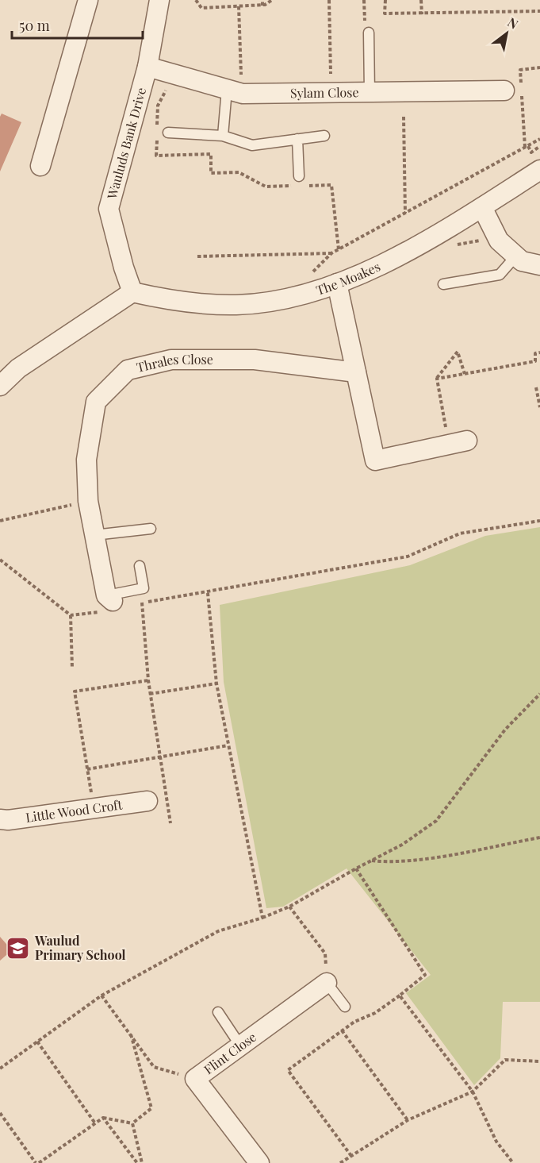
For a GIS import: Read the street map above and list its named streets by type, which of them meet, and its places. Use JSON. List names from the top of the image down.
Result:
{
  "streets": {
    "street": [
      "Sylam Close",
      "Wauluds Bank Drive",
      "The Moakes",
      "Thrales Close",
      "Little Wood Croft",
      "Flint Close"
    ]
  },
  "crossings": [
    ["Sylam Close", "Wauluds Bank Drive"],
    ["Wauluds Bank Drive", "The Moakes"]
  ],
  "places": {
    "school or university": ["Waulud Primary School"]
  },
  "scale_bar": "50 m",
  "north": "top right"
}
